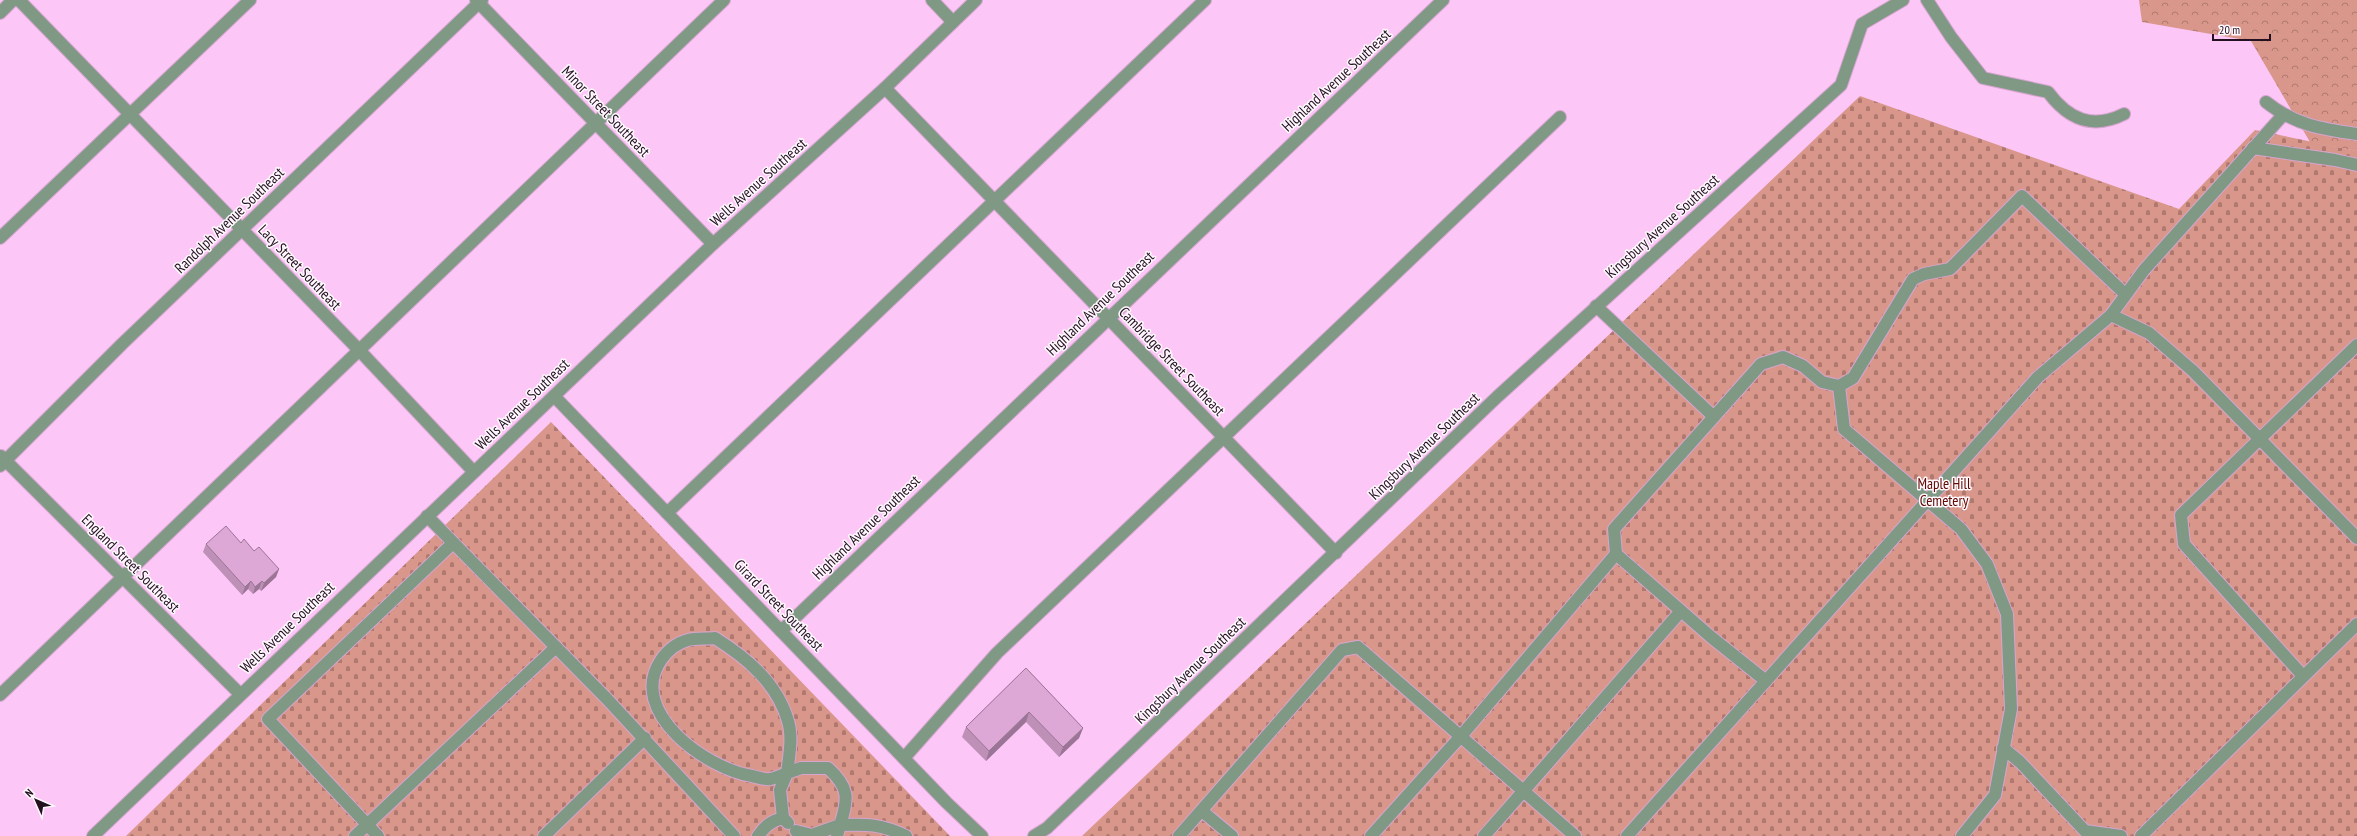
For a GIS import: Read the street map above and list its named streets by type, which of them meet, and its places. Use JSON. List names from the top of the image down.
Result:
{
  "streets": {
    "street": [
      "Highland Avenue Southeast",
      "Minor Street Southeast",
      "Wells Avenue Southeast",
      "Randolph Avenue Southeast",
      "Kingsbury Avenue Southeast",
      "Lacy Street Southeast",
      "Cambridge Street Southeast",
      "England Street Southeast",
      "Girard Street Southeast"
    ]
  },
  "crossings": [
    ["Highland Avenue Southeast", "Cambridge Street Southeast"],
    ["Highland Avenue Southeast", "Girard Street Southeast"],
    ["Minor Street Southeast", "Wells Avenue Southeast"],
    ["Minor Street Southeast", "Randolph Avenue Southeast"],
    ["Wells Avenue Southeast", "Lacy Street Southeast"],
    ["Wells Avenue Southeast", "Cambridge Street Southeast"],
    ["Wells Avenue Southeast", "England Street Southeast"],
    ["Wells Avenue Southeast", "Girard Street Southeast"],
    ["Randolph Avenue Southeast", "Lacy Street Southeast"],
    ["Randolph Avenue Southeast", "England Street Southeast"],
    ["Kingsbury Avenue Southeast", "Cambridge Street Southeast"]
  ],
  "parks": ["Maple Hill Cemetery"],
  "scale_bar": "20 m",
  "north": "top left"
}
